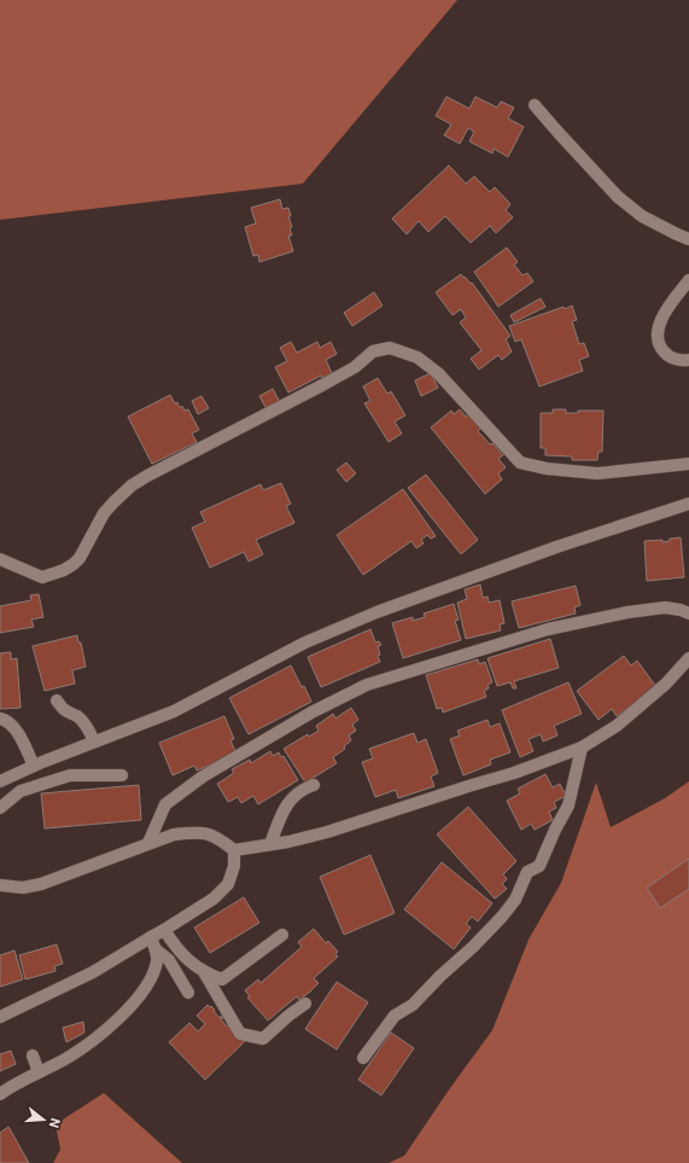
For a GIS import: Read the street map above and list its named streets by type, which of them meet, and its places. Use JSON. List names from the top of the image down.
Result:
{
  "north": "right"
}
